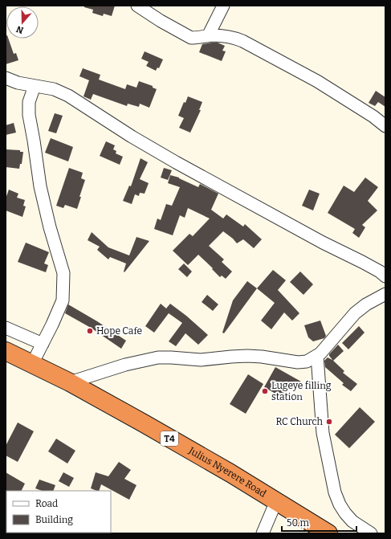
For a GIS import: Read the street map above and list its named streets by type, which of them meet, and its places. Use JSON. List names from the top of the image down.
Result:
{
  "streets": {
    "highway": ["T4", "Julius Nyerere Road"]
  },
  "places": ["Hope Cafe", "Lugeye filling station", "RC Church"],
  "legend": ["Road", "Building"],
  "scale_bar": "50 m",
  "north": "bottom"
}
